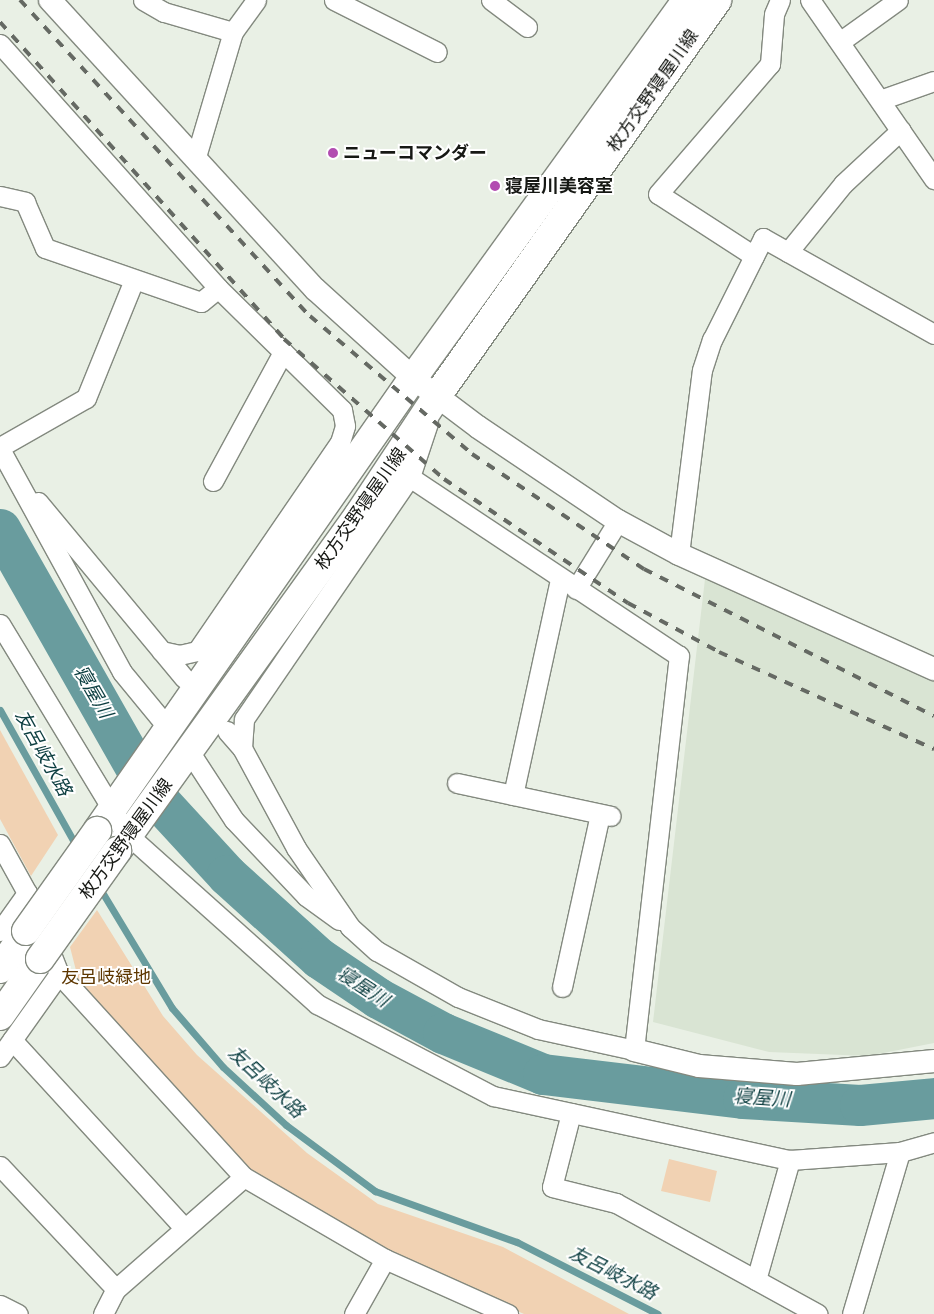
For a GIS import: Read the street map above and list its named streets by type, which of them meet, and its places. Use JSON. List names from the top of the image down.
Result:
{
  "streets": {
    "main road": ["枚方交野寝屋川線"]
  },
  "water": ["寝屋川", "友呂岐水路"],
  "parks": ["友呂岐緑地"],
  "places": ["ニューコマンダー", "寝屋川美容室"]
}
